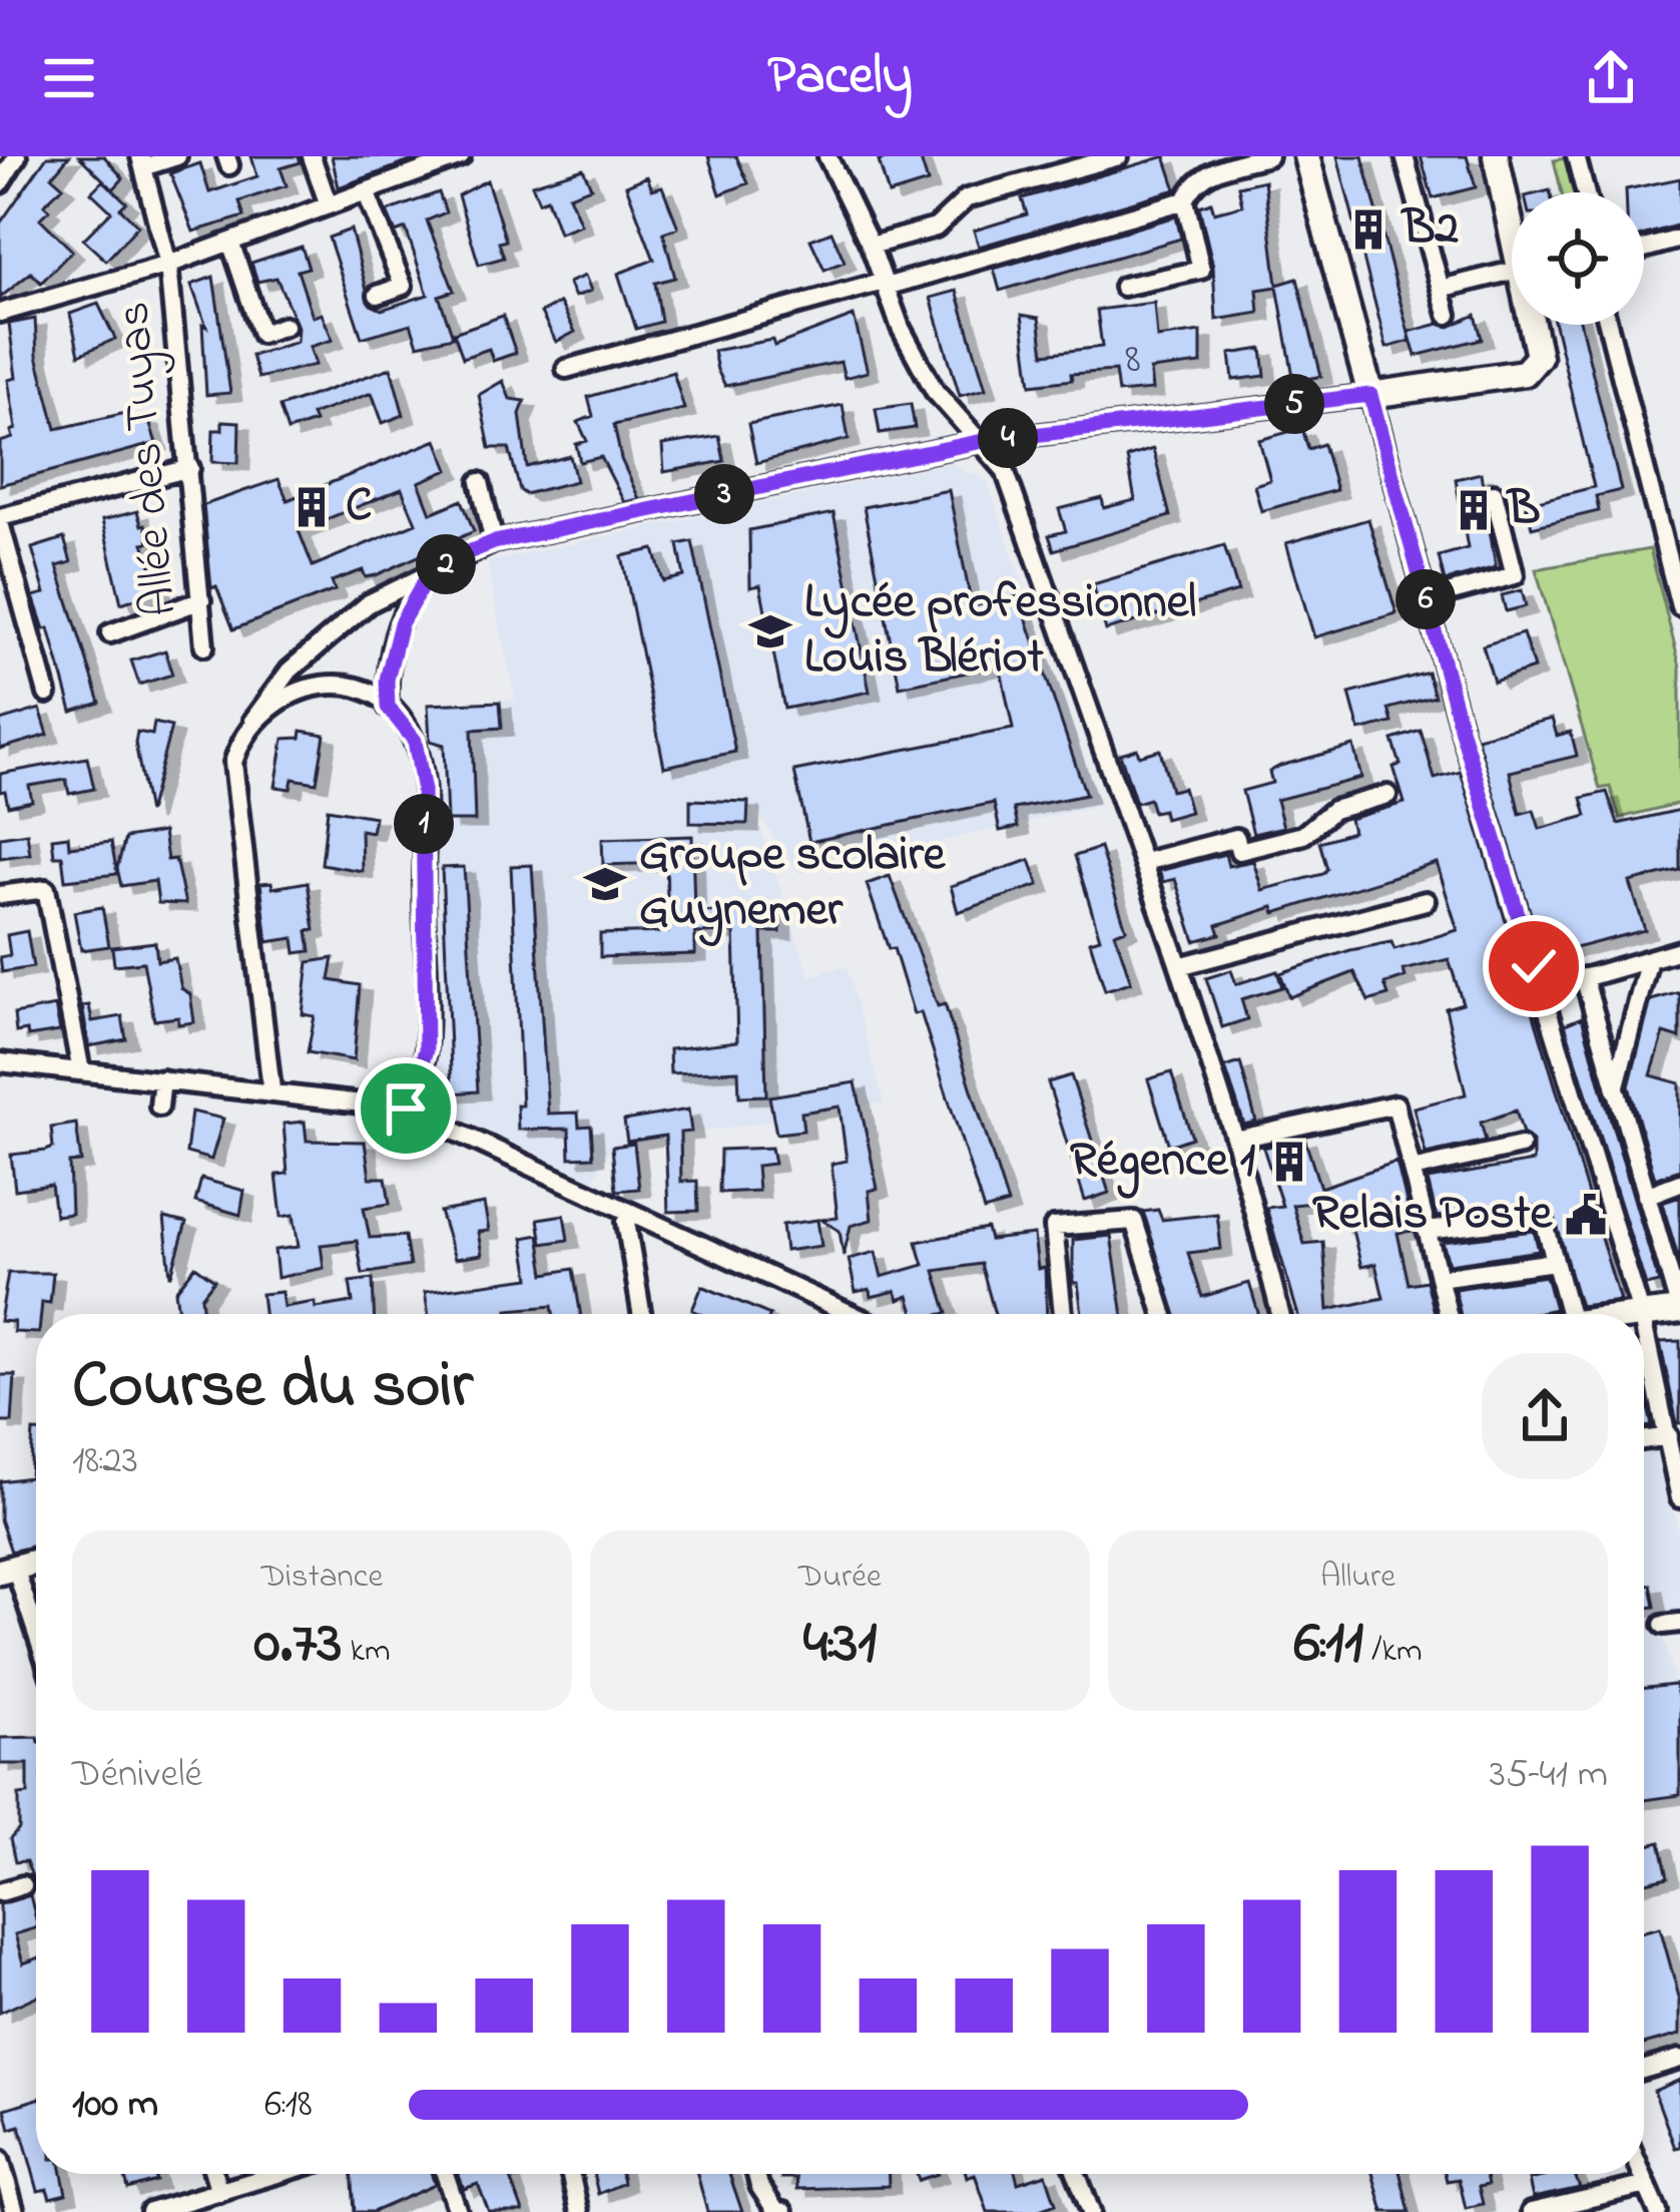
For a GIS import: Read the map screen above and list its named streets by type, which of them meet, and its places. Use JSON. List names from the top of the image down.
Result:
{
  "streets": {
    "street": ["Allée des Tuyas"]
  },
  "places": {
    "building": [
      "B2",
      "C",
      "B",
      "Régence 1"
    ],
    "school or university": ["Lycée professionnel Louis Blériot", "Groupe scolaire Guynemer"],
    "public building": ["Relais Poste"]
  },
  "house_numbers": ["8"],
  "page": {
    "header": "Pacely",
    "pins": [
      "5",
      "4",
      "3",
      "2",
      "6",
      "1"
    ],
    "heading": ["Course du soir", "18:23"],
    "stats": [
      ["Distance", "0.73 km"],
      ["Durée", "4:31"],
      ["Allure", "6:11 /km"]
    ],
    "chart": ["Dénivelé", "35–41 m"],
    "list": [
      {
        "name": "100 m",
        "note": "6:18"
      }
    ]
  }
}
